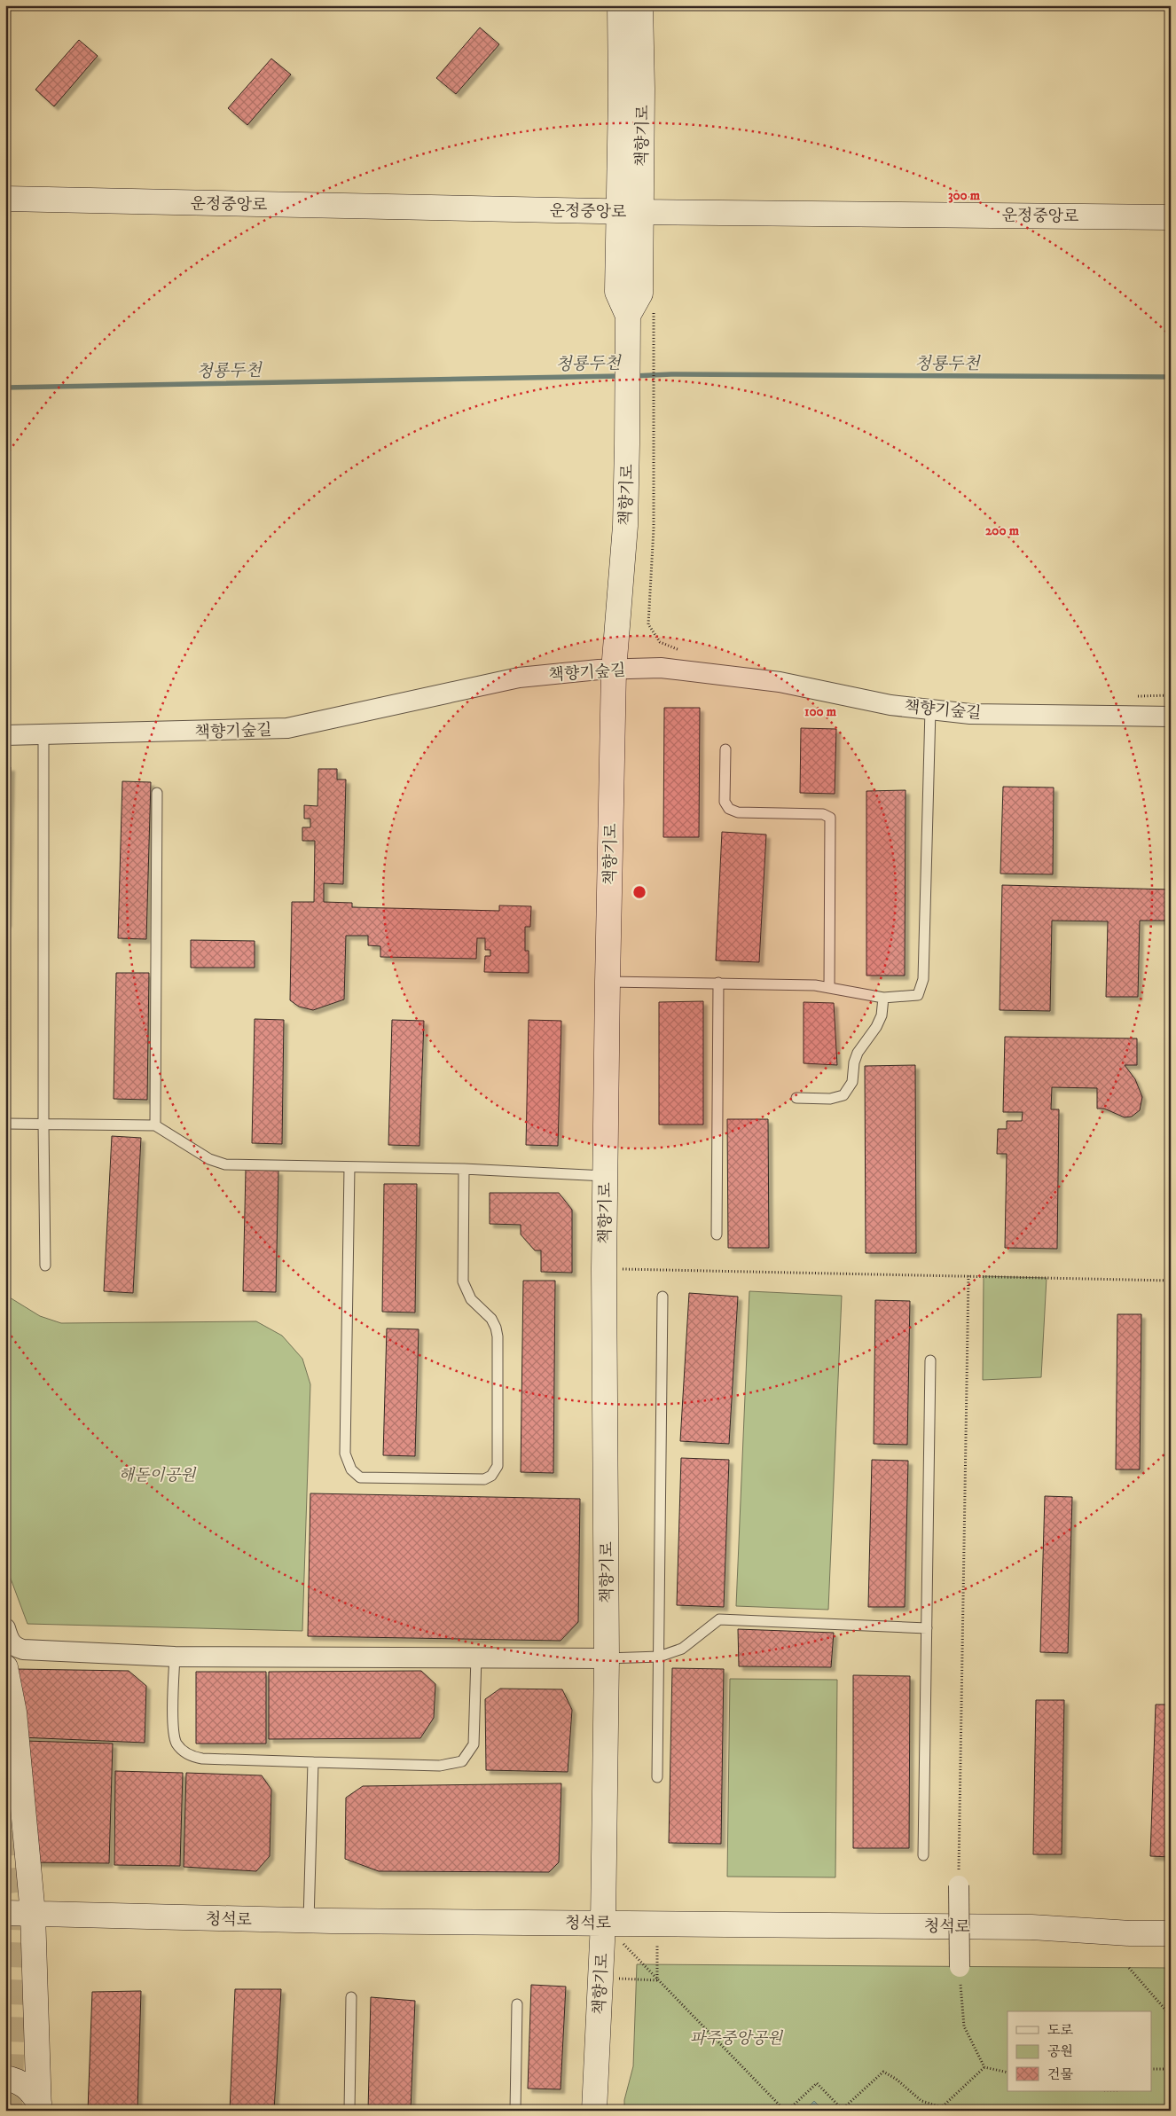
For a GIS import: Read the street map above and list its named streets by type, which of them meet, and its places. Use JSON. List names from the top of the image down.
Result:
{
  "streets": {
    "street": [
      "책향기로",
      "운정중앙로",
      "책향기숲길",
      "청석로"
    ]
  },
  "crossings": [
    ["책향기로", "운정중앙로"],
    ["책향기로", "책향기숲길"],
    ["책향기로", "청석로"]
  ],
  "water": ["청룡두천"],
  "parks": ["해돋이공원", "파주중앙공원"],
  "legend": ["도로", "공원", "건물"],
  "rings": ["300 m", "200 m", "100 m"]
}
